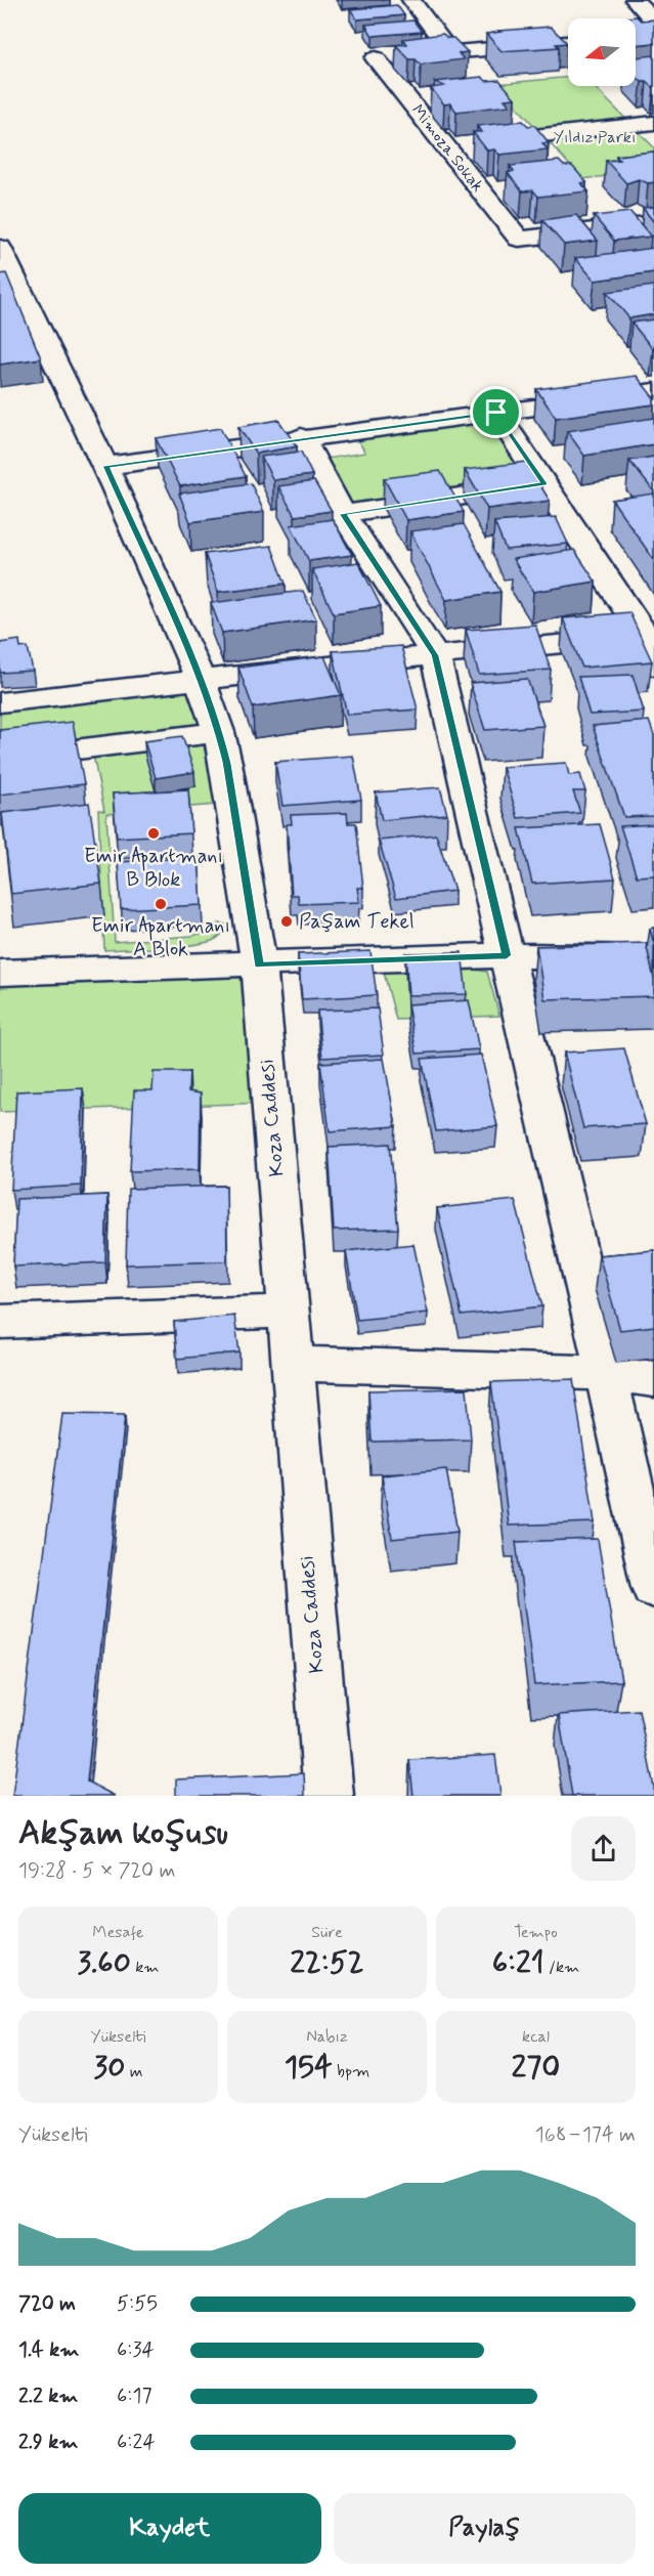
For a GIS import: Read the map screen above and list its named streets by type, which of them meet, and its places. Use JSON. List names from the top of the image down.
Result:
{
  "streets": {
    "street": ["Mimoza Sokak", "Koza Caddesi"]
  },
  "parks": ["Yıldız Parkı"],
  "places": ["Emir Apartmanı B Blok", "Emir Apartmanı A Blok", "Paşam Tekel"],
  "north": "left",
  "page": {
    "heading": ["Akşam koşusu", "19:28 · 5 × 720 m"],
    "stats": [
      ["Mesafe", "3.60 km"],
      ["Süre", "22:52"],
      ["Tempo", "6:21 /km"],
      ["Yükselti", "30 m"],
      ["Nabız", "154 bpm"],
      ["kcal", "270"]
    ],
    "chart": ["Yükselti", "168–174 m"],
    "list": [
      {
        "name": "720 m",
        "note": "5:55"
      },
      {
        "name": "1.4 km",
        "note": "6:34"
      },
      {
        "name": "2.2 km",
        "note": "6:17"
      },
      {
        "name": "2.9 km",
        "note": "6:24"
      }
    ],
    "buttons": ["Kaydet", "Paylaş"]
  }
}
